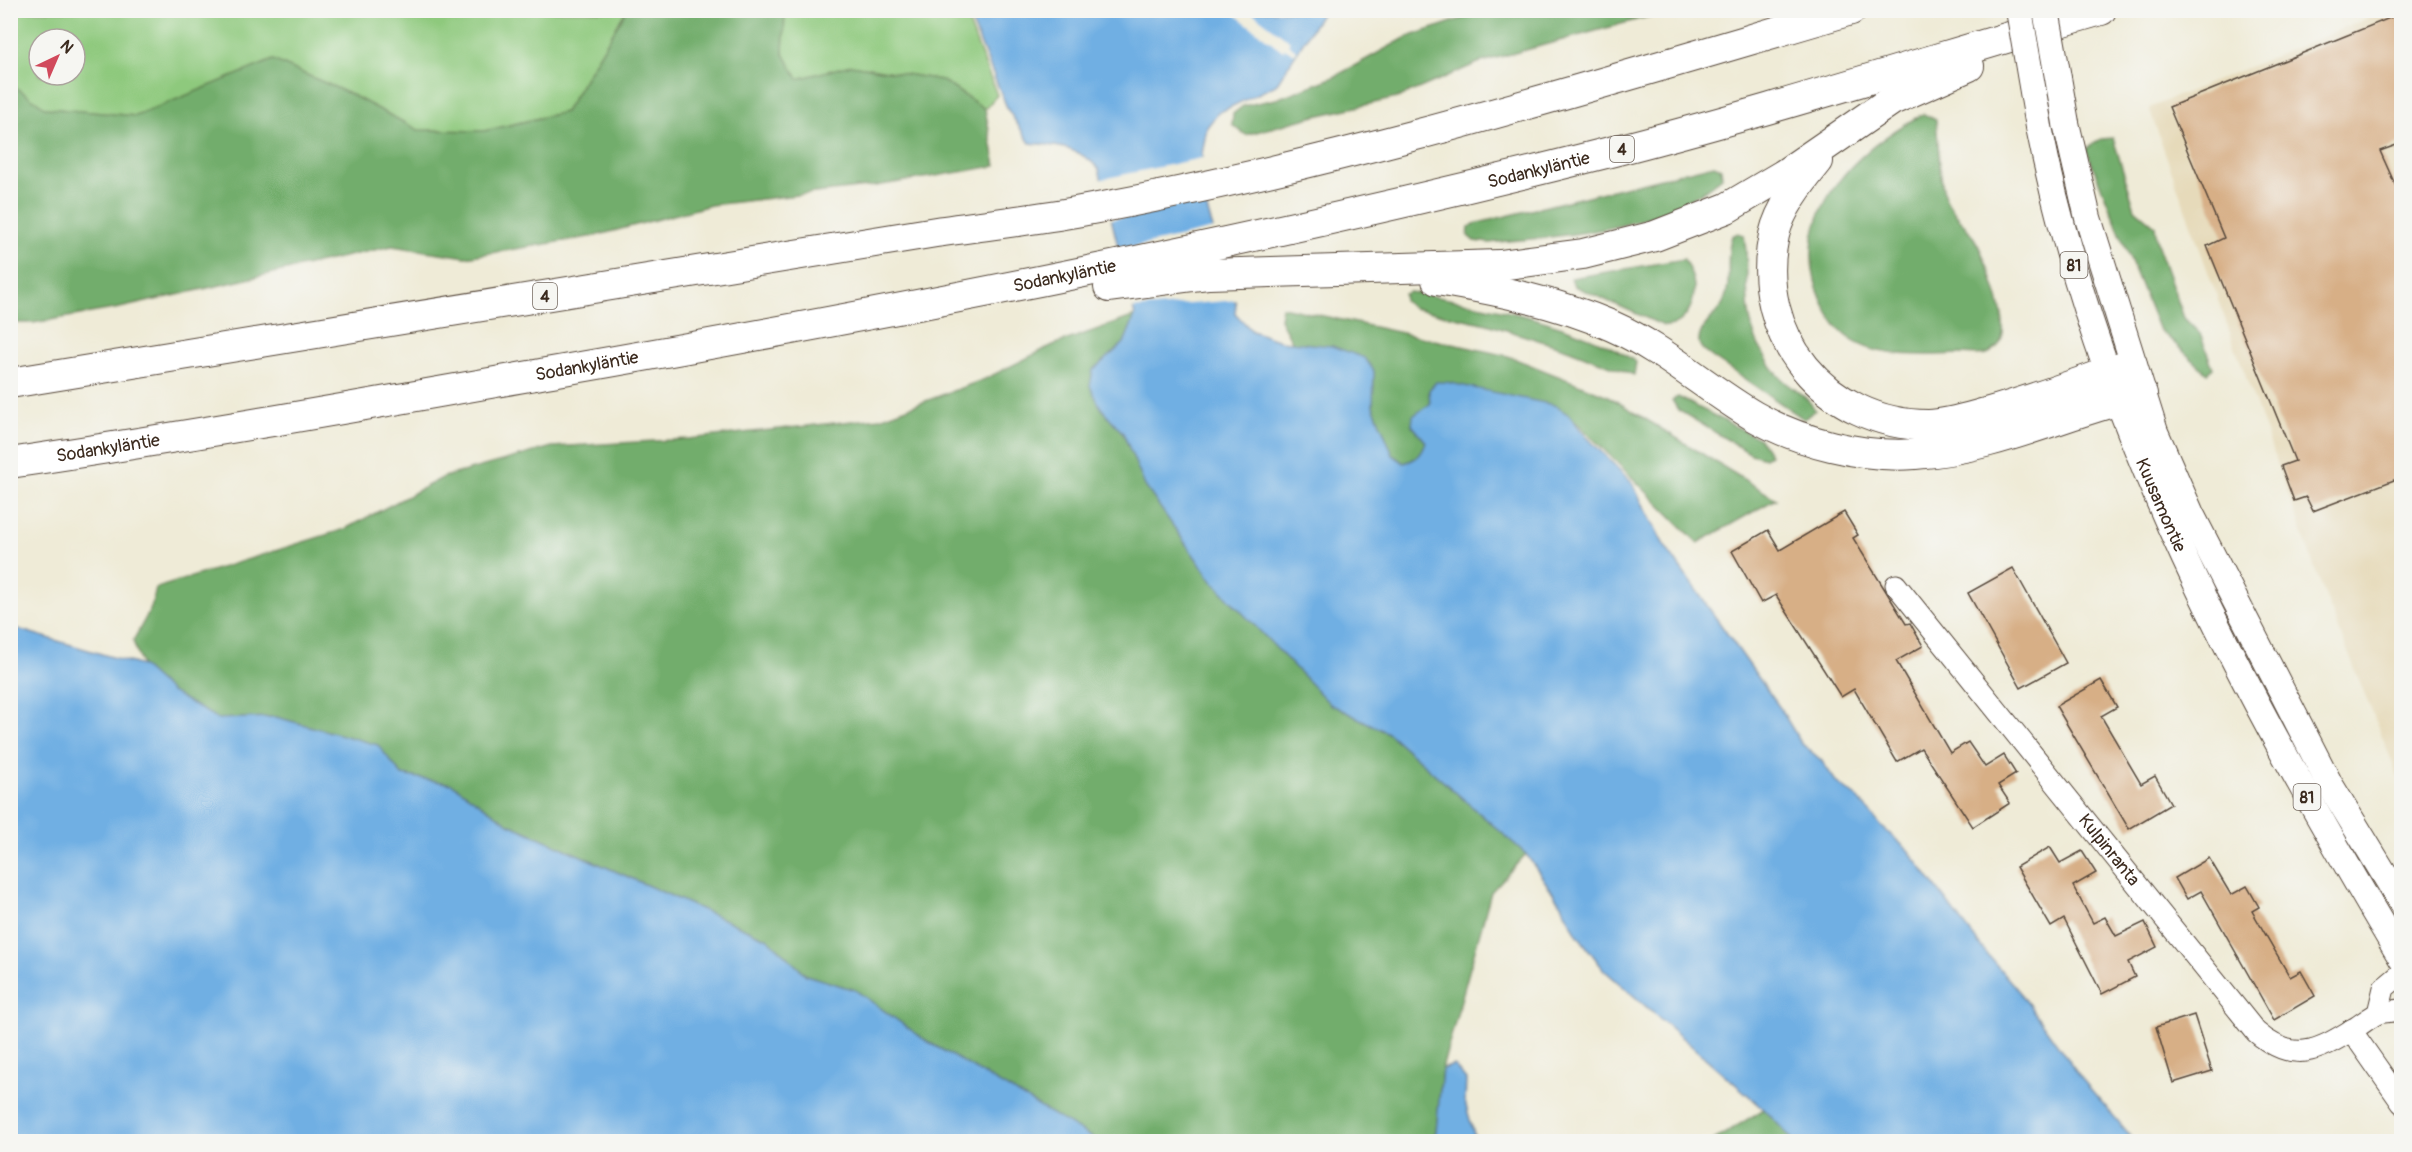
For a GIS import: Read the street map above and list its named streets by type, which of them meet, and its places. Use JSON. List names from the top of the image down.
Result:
{
  "streets": {
    "highway": ["4", "Sodankyläntie"],
    "main road": ["81", "Kuusamontie"],
    "street": ["Kulpinranta"]
  },
  "north": "top right"
}
